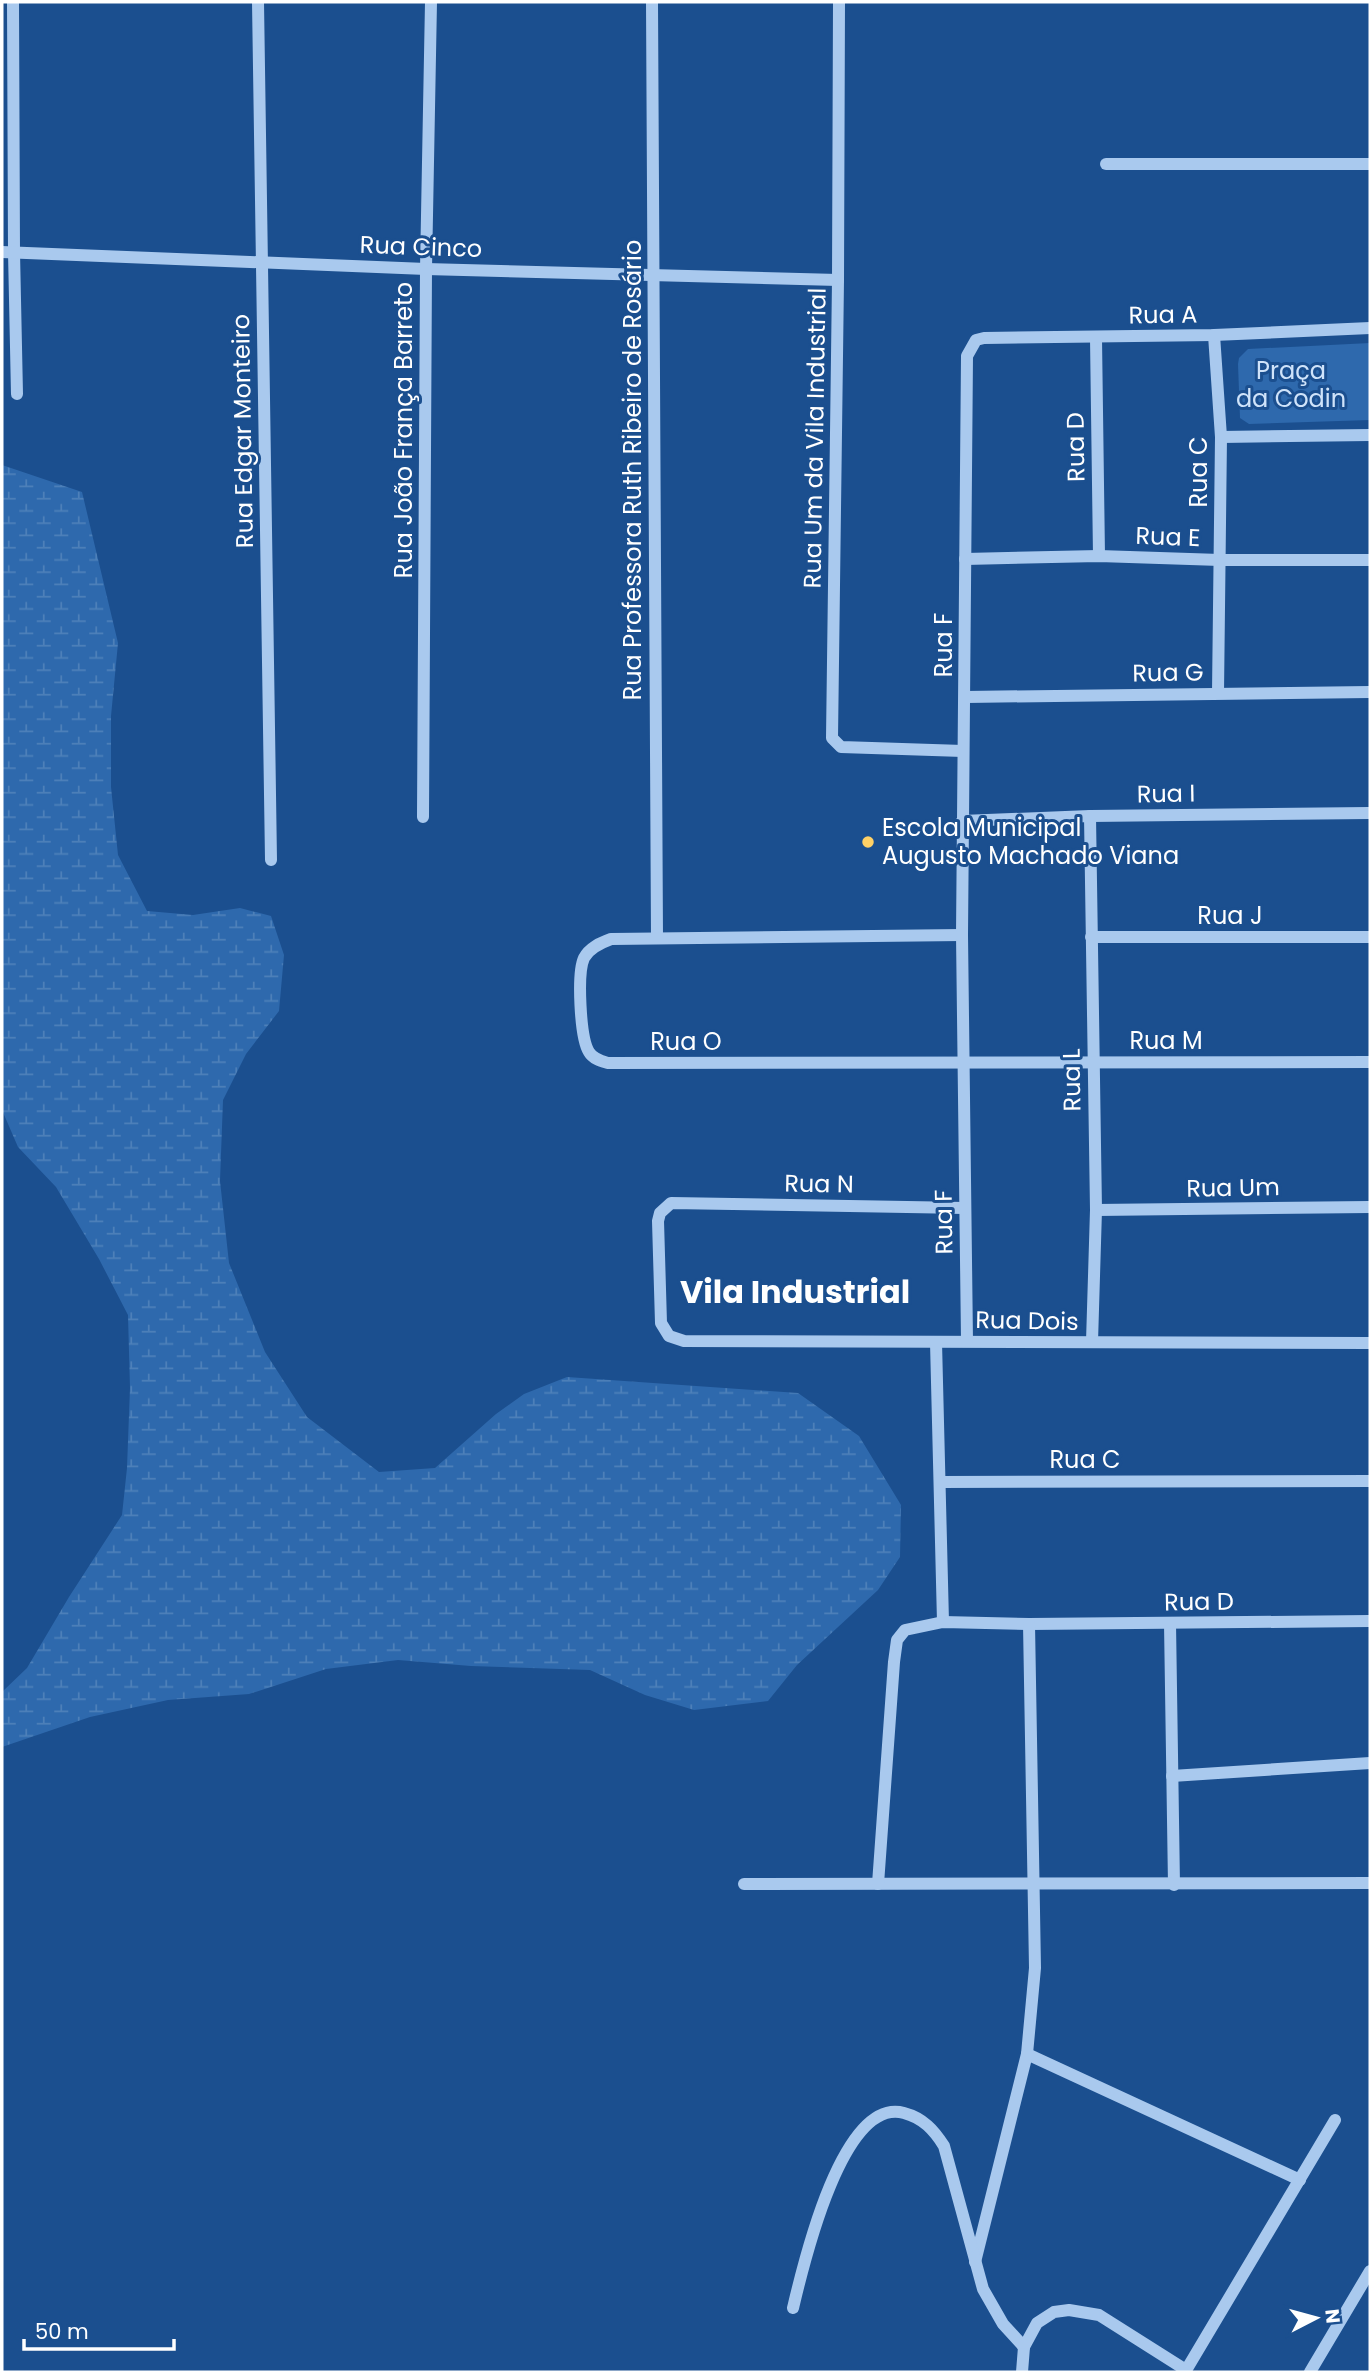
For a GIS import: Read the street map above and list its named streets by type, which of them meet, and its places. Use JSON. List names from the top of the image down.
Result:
{
  "streets": {
    "street": [
      "Rua Cinco",
      "Rua A",
      "Rua João França Barreto",
      "Rua Edgar Monteiro",
      "Rua Um da Vila Industrial",
      "Rua D",
      "Rua Professora Ruth Ribeiro de Rosário",
      "Rua C",
      "Rua E",
      "Rua F",
      "Rua G",
      "Rua I",
      "Rua J",
      "Rua M",
      "Rua O",
      "Rua L",
      "Rua N",
      "Rua Um",
      "Rua Dois"
    ]
  },
  "crossings": [
    ["Rua Cinco", "Rua João França Barreto"],
    ["Rua Cinco", "Rua Edgar Monteiro"],
    ["Rua Cinco", "Rua Um da Vila Industrial"],
    ["Rua Cinco", "Rua Professora Ruth Ribeiro de Rosário"],
    ["Rua A", "Rua D"],
    ["Rua A", "Rua C"],
    ["Rua A", "Rua F"],
    ["Rua Um da Vila Industrial", "Rua F"],
    ["Rua D", "Rua E"],
    ["Rua Professora Ruth Ribeiro de Rosário", "Rua O"],
    ["Rua C", "Rua E"],
    ["Rua C", "Rua G"],
    ["Rua E", "Rua F"],
    ["Rua F", "Rua G"],
    ["Rua F", "Rua I"],
    ["Rua F", "Rua M"],
    ["Rua F", "Rua O"],
    ["Rua F", "Rua N"],
    ["Rua F", "Rua Dois"],
    ["Rua I", "Rua L"],
    ["Rua J", "Rua L"],
    ["Rua M", "Rua O"],
    ["Rua M", "Rua L"],
    ["Rua L", "Rua Um"],
    ["Rua L", "Rua Dois"],
    ["Rua N", "Rua Dois"]
  ],
  "districts": ["Vila Industrial"],
  "parks": ["Praça da Codin"],
  "places": ["Escola Municipal Augusto Machado Viana"],
  "scale_bar": "50 m",
  "north": "right"
}
